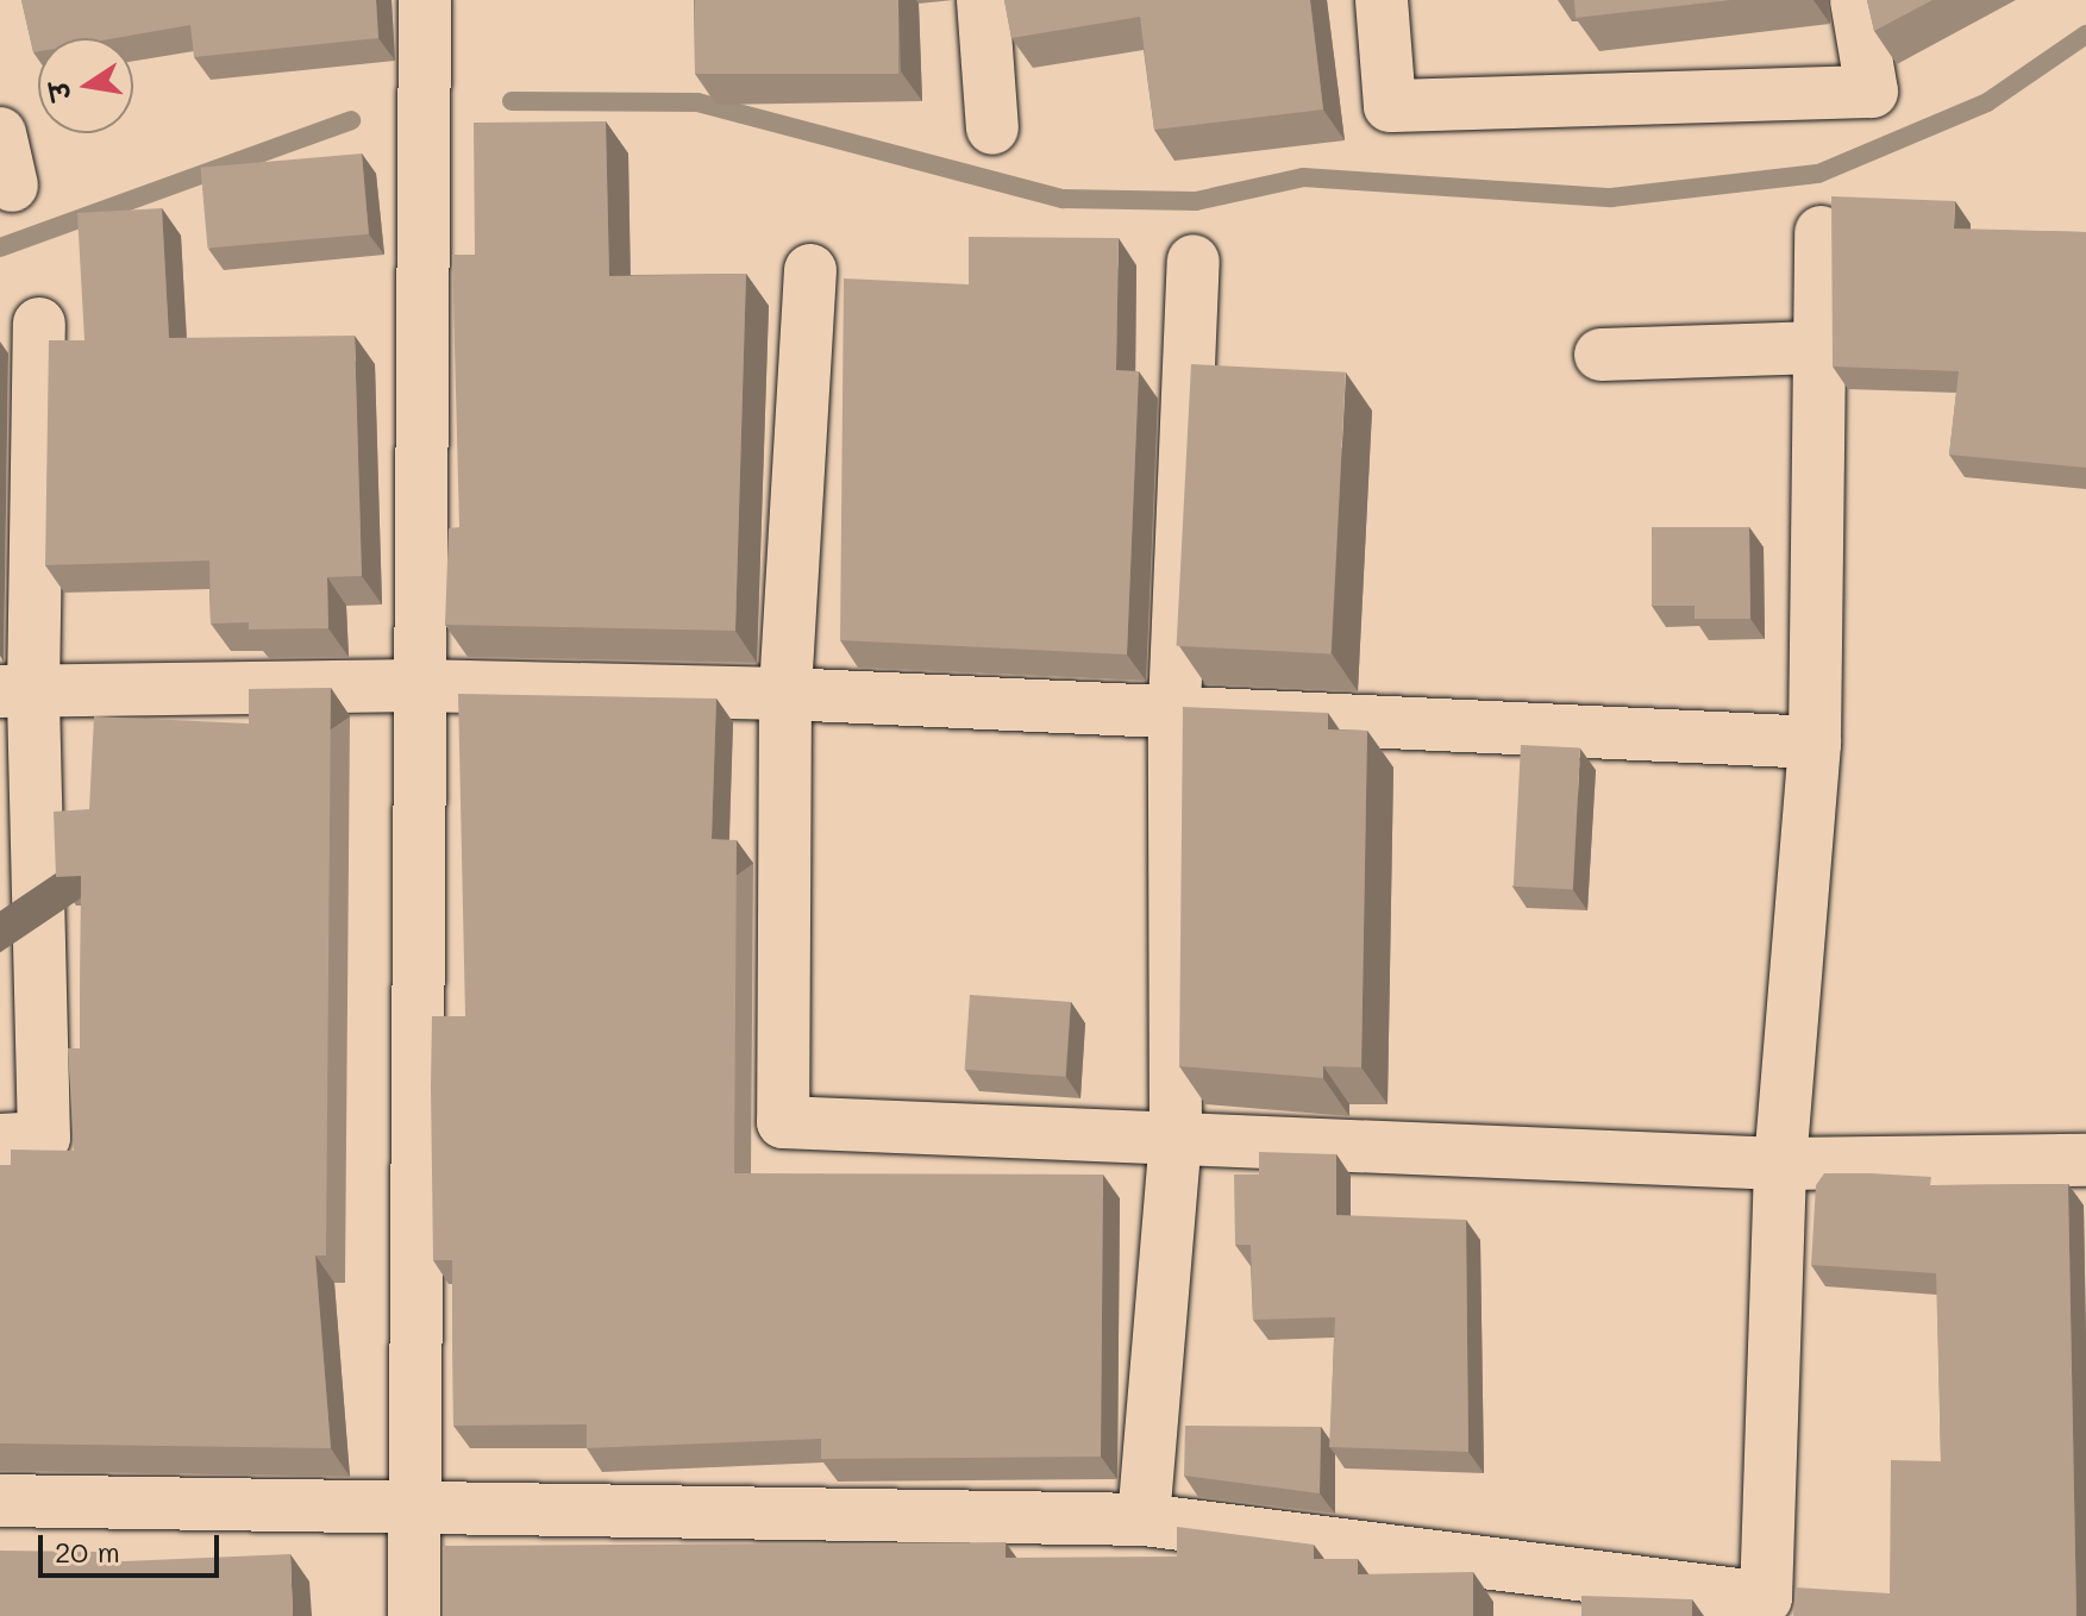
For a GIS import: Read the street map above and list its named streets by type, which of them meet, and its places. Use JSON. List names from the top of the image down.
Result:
{
  "scale_bar": "20 m",
  "north": "left"
}
